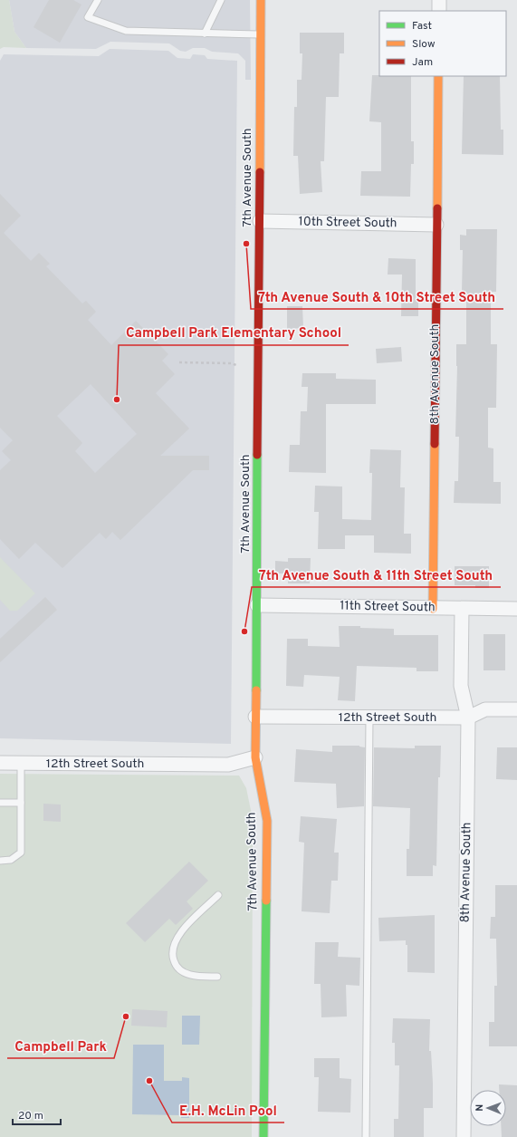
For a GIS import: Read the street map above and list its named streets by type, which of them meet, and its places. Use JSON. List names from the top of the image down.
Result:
{
  "streets": {
    "street": [
      "7th Avenue South",
      "10th Street South",
      "8th Avenue South",
      "11th Street South",
      "12th Street South"
    ]
  },
  "crossings": [
    ["7th Avenue South", "10th Street South"],
    ["7th Avenue South", "11th Street South"],
    ["7th Avenue South", "12th Street South"],
    ["10th Street South", "8th Avenue South"],
    ["8th Avenue South", "11th Street South"],
    ["8th Avenue South", "12th Street South"]
  ],
  "places": [
    "7th Avenue South & 10th Street South",
    "Campbell Park Elementary School",
    "7th Avenue South & 11th Street South",
    "Campbell Park",
    "E.H. McLin Pool"
  ],
  "legend": ["Fast", "Slow", "Jam"],
  "scale_bar": "20 m",
  "north": "left"
}
